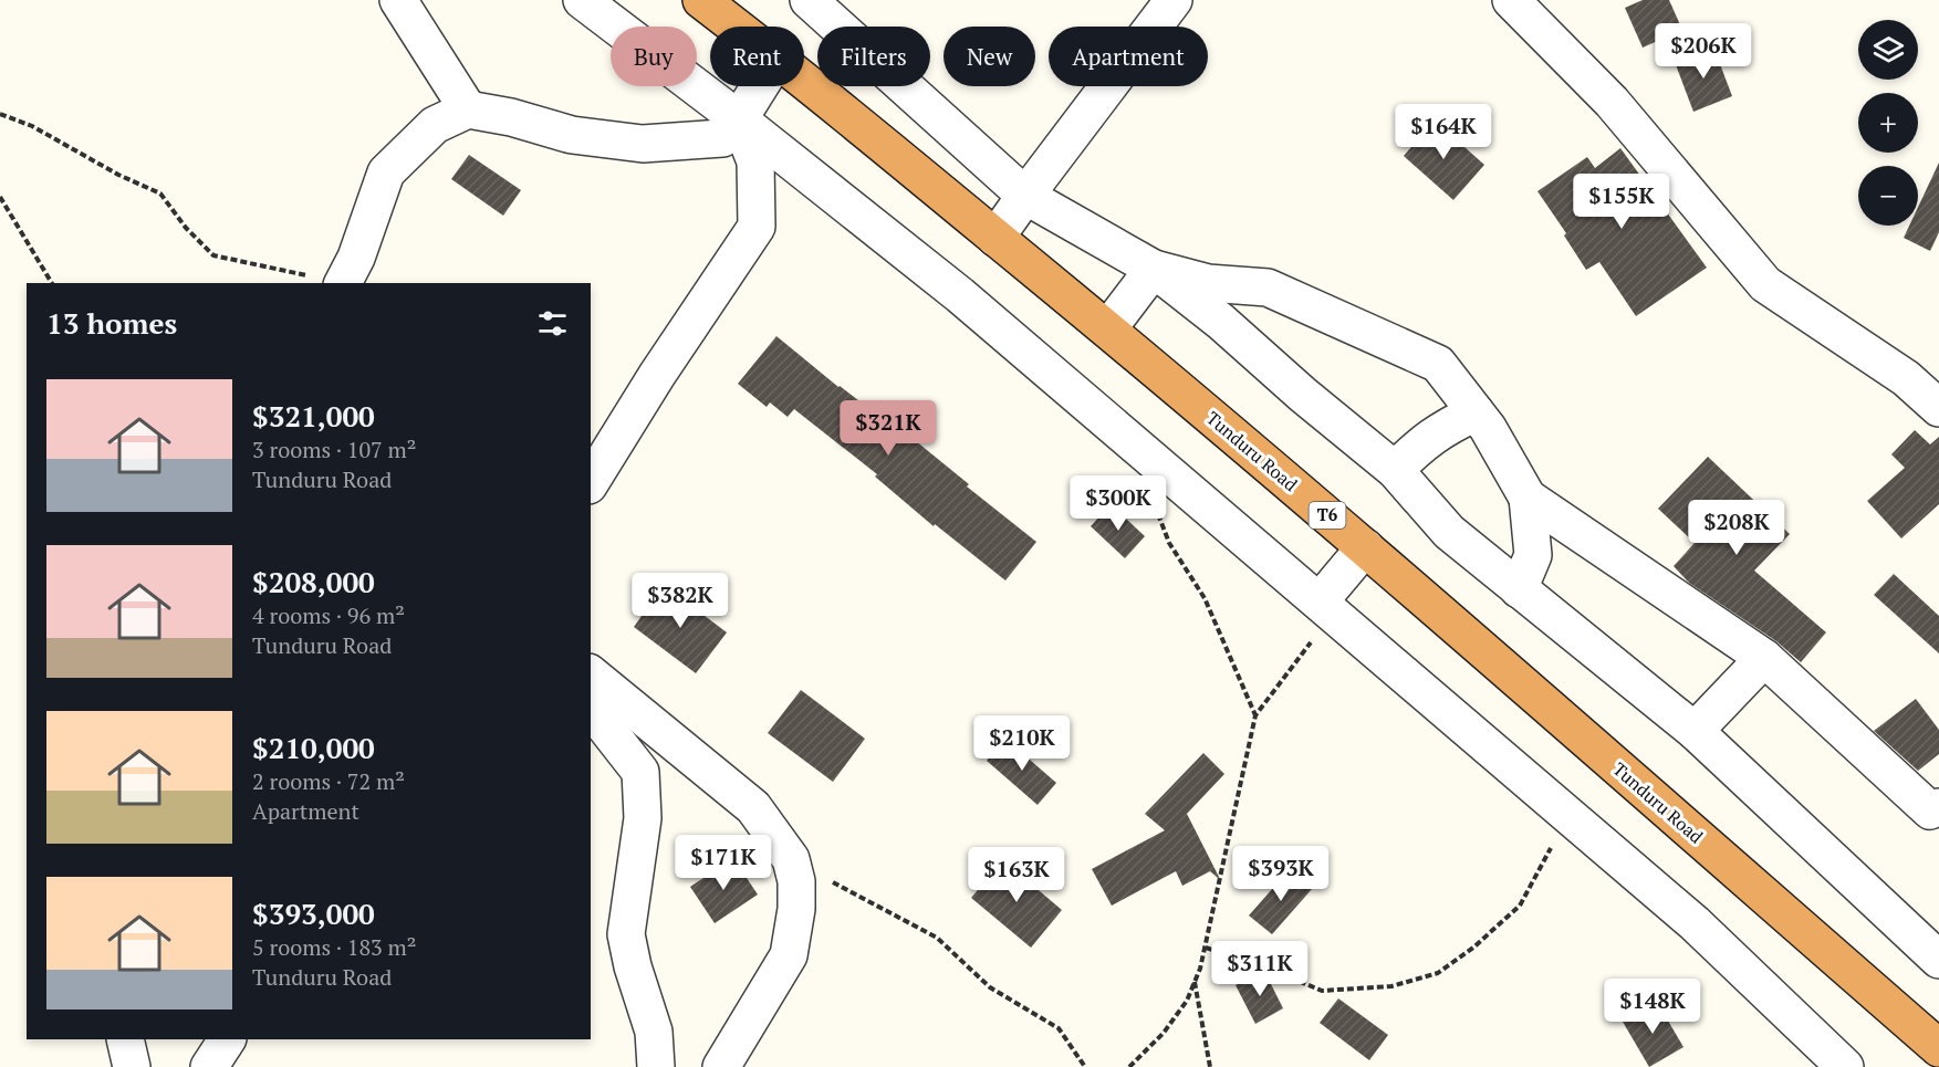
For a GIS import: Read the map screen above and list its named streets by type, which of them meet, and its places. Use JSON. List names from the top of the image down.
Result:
{
  "streets": {
    "highway": ["Tunduru Road", "T6"]
  },
  "page": {
    "map_buttons": ["+", "−"],
    "price": [
      "$206K",
      "$164K",
      "$155K",
      "$321K",
      "$300K",
      "$208K",
      "$382K",
      "$210K",
      "$171K",
      "$393K",
      "$163K",
      "$311K",
      "$148K"
    ],
    "chip": [
      "Buy",
      "Rent",
      "Filters",
      "New",
      "Apartment"
    ],
    "heading": "13 homes",
    "list": [
      {
        "name": "$321,000",
        "note": "3 rooms · 107 m² · Tunduru Road"
      },
      {
        "name": "$208,000",
        "note": "4 rooms · 96 m² · Tunduru Road"
      },
      {
        "name": "$210,000",
        "note": "2 rooms · 72 m² · Apartment"
      },
      {
        "name": "$393,000",
        "note": "5 rooms · 183 m² · Tunduru Road"
      }
    ]
  }
}
